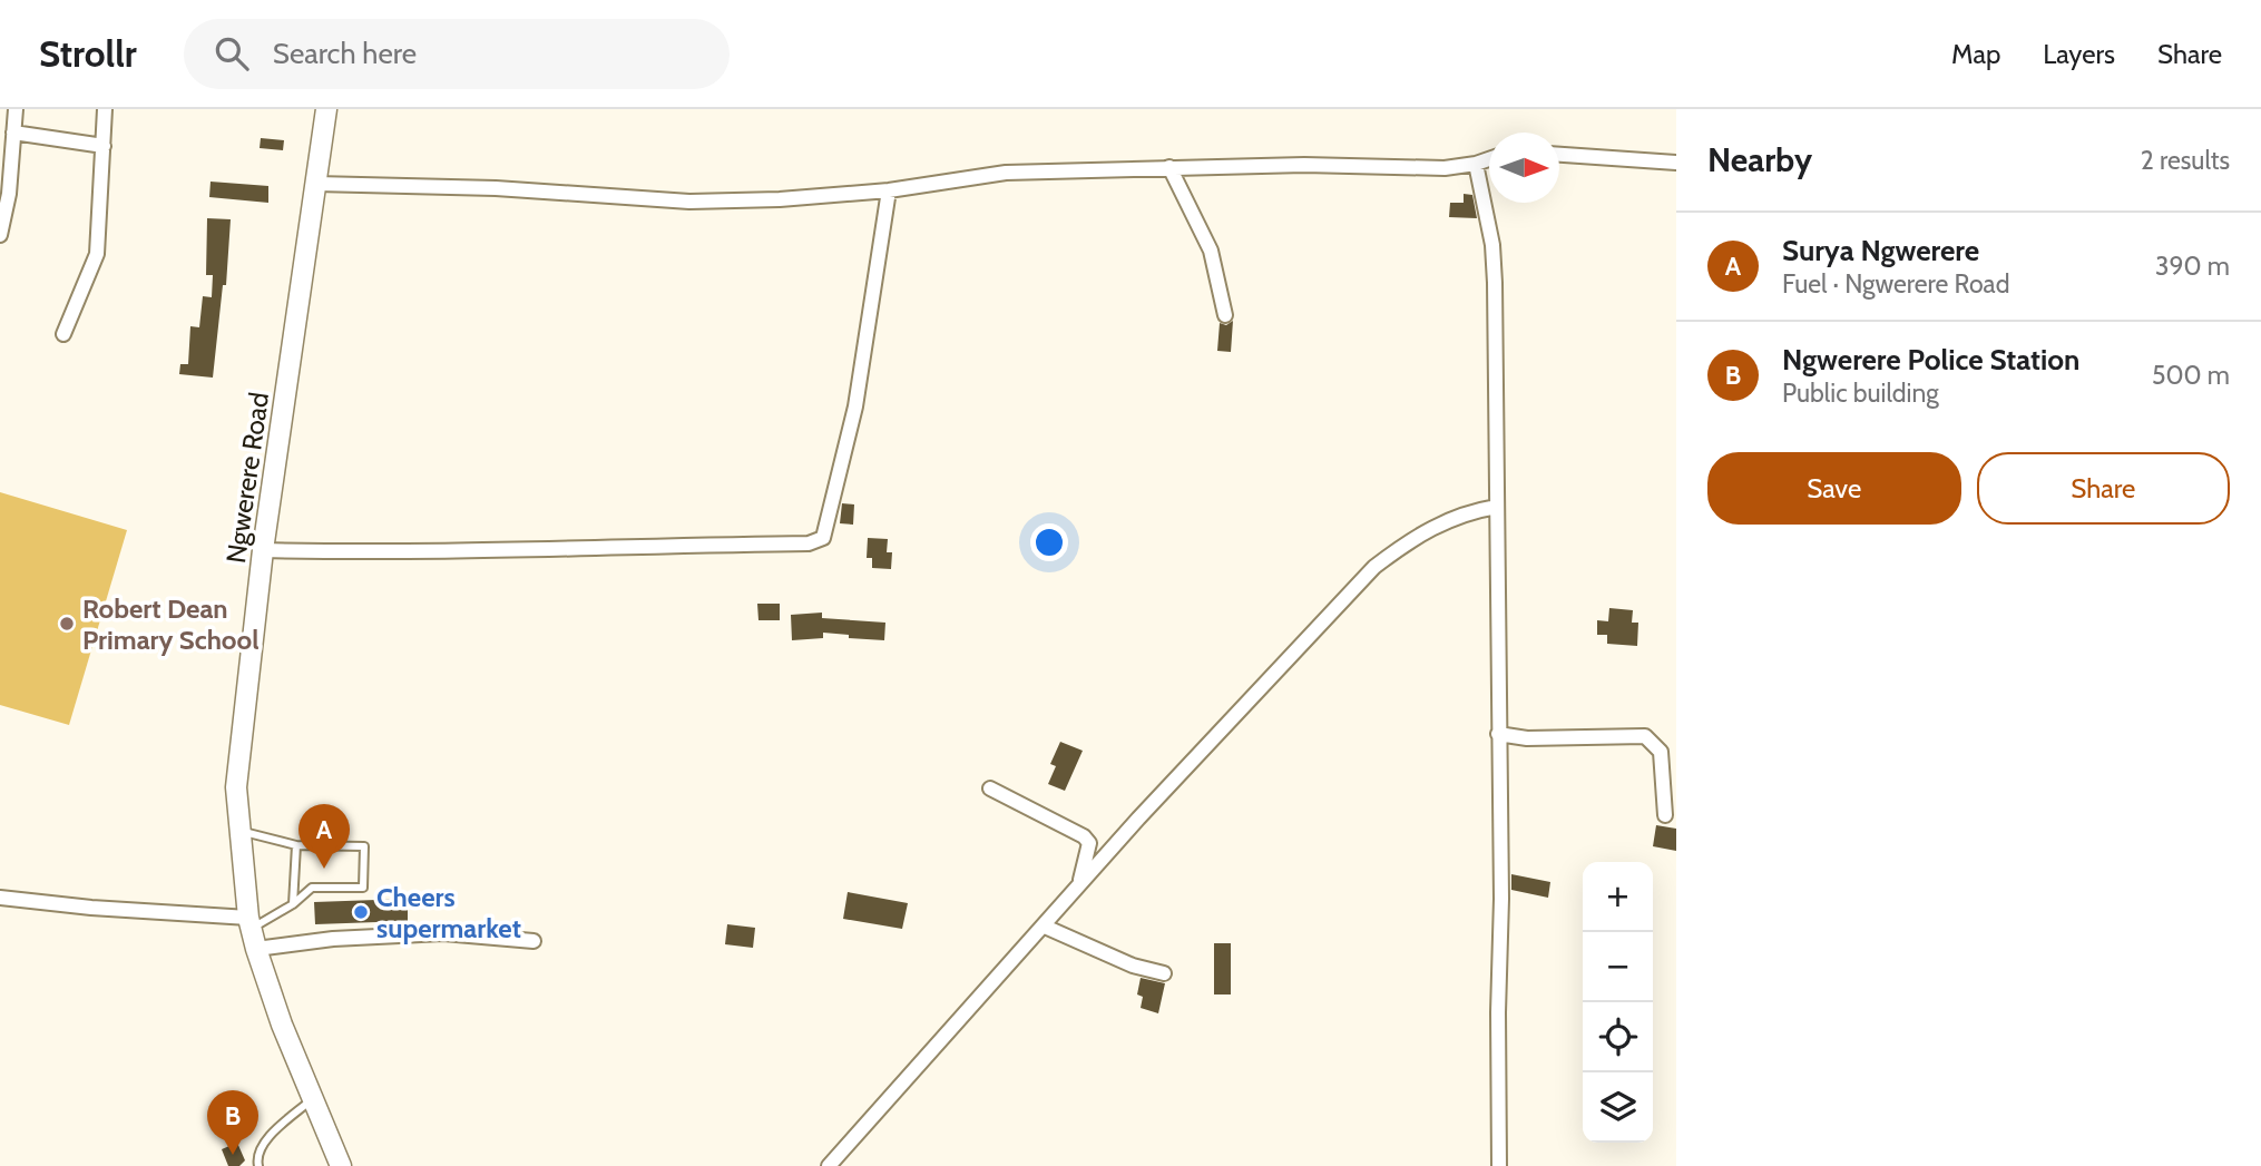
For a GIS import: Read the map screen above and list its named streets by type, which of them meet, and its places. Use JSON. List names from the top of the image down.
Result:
{
  "streets": {
    "main road": ["Ngwerere Road"]
  },
  "places": ["Robert Dean Primary School", "Cheers supermarket"],
  "north": "right",
  "page": {
    "header": "Strollr",
    "search": "Search here",
    "nav": ["Map", "Layers", "Share"],
    "heading": ["Nearby", "2 results"],
    "list": [
      {
        "mark": "A",
        "name": "Surya Ngwerere",
        "note": "Fuel · Ngwerere Road",
        "value": "390 m"
      },
      {
        "mark": "B",
        "name": "Ngwerere Police Station",
        "note": "Public building",
        "value": "500 m"
      }
    ],
    "buttons": ["Save", "Share"],
    "pins": ["A", "B"],
    "map_buttons": ["+", "−"]
  }
}
